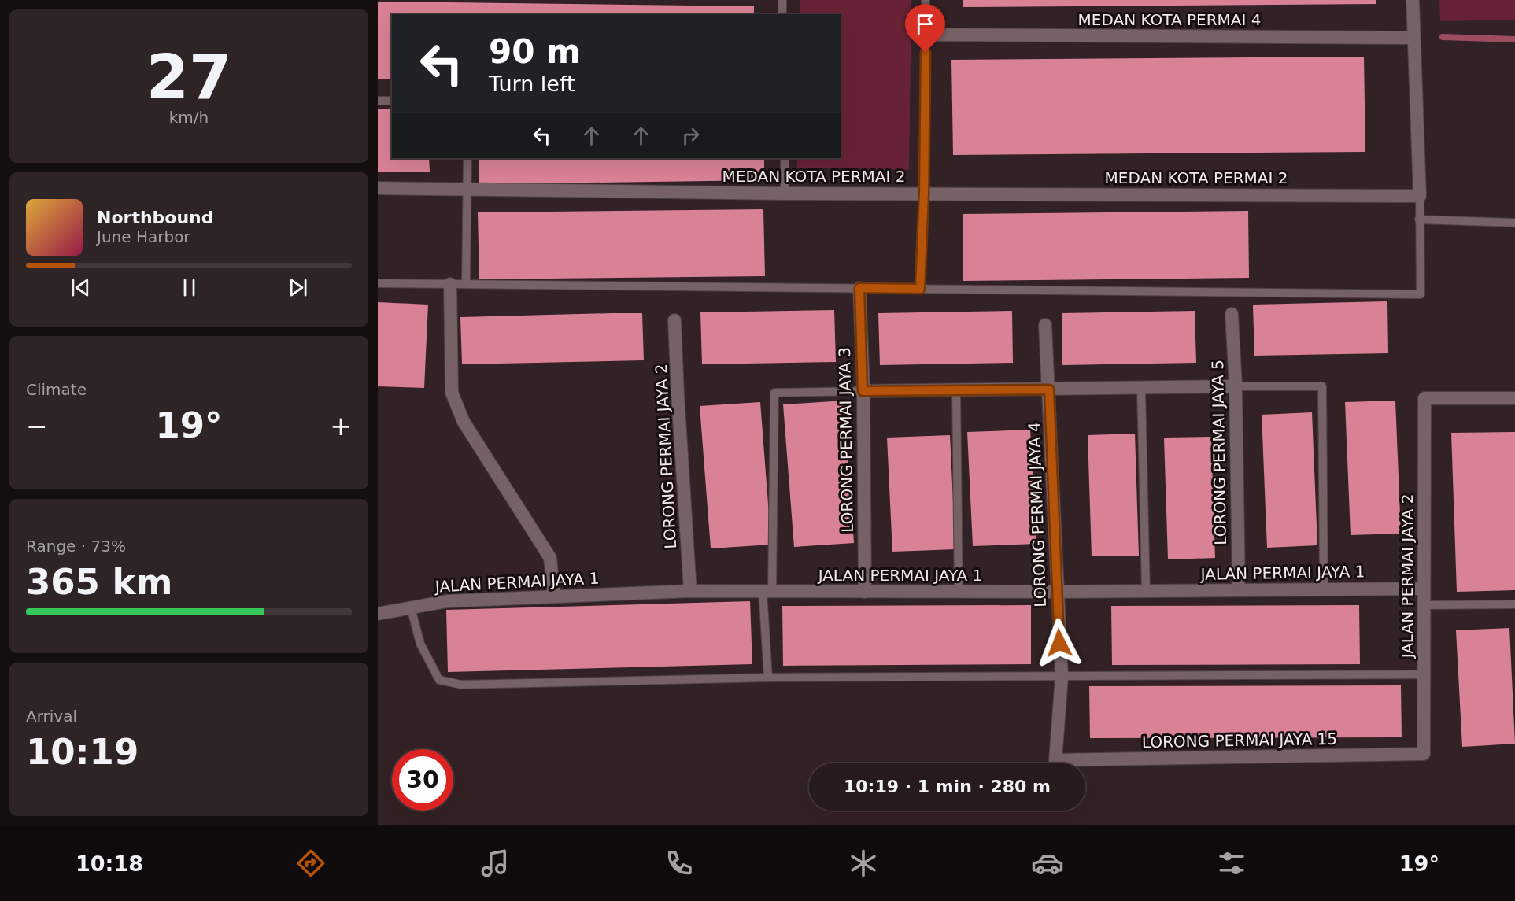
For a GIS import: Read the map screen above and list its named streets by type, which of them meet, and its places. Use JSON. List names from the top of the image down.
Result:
{
  "streets": {
    "street": [
      "MEDAN KOTA PERMAI 4",
      "MEDAN KOTA PERMAI 2",
      "LORONG PERMAI JAYA 3",
      "LORONG PERMAI JAYA 5",
      "LORONG PERMAI JAYA 2",
      "LORONG PERMAI JAYA 4",
      "JALAN PERMAI JAYA 1",
      "JALAN PERMAI JAYA 2",
      "LORONG PERMAI JAYA 15"
    ]
  },
  "crossings": [
    ["LORONG PERMAI JAYA 3", "JALAN PERMAI JAYA 1"],
    ["LORONG PERMAI JAYA 5", "JALAN PERMAI JAYA 1"],
    ["LORONG PERMAI JAYA 2", "JALAN PERMAI JAYA 1"],
    ["LORONG PERMAI JAYA 4", "JALAN PERMAI JAYA 1"],
    ["LORONG PERMAI JAYA 4", "LORONG PERMAI JAYA 15"],
    ["JALAN PERMAI JAYA 1", "JALAN PERMAI JAYA 2"],
    ["JALAN PERMAI JAYA 2", "LORONG PERMAI JAYA 15"]
  ],
  "page": {
    "tile": [
      ["27", "km/h"],
      "Climate",
      ["Range · 73%", "365 km"],
      ["Arrival", "10:19"]
    ],
    "turn": ["90 m", "Turn left"],
    "song": ["Northbound", "June Harbor"],
    "heat": ["−", "19°", "+"],
    "limit": "30",
    "trip": "10:19 · 1 min · 280 m",
    "tabs": ["10:18", "19°"]
  }
}
